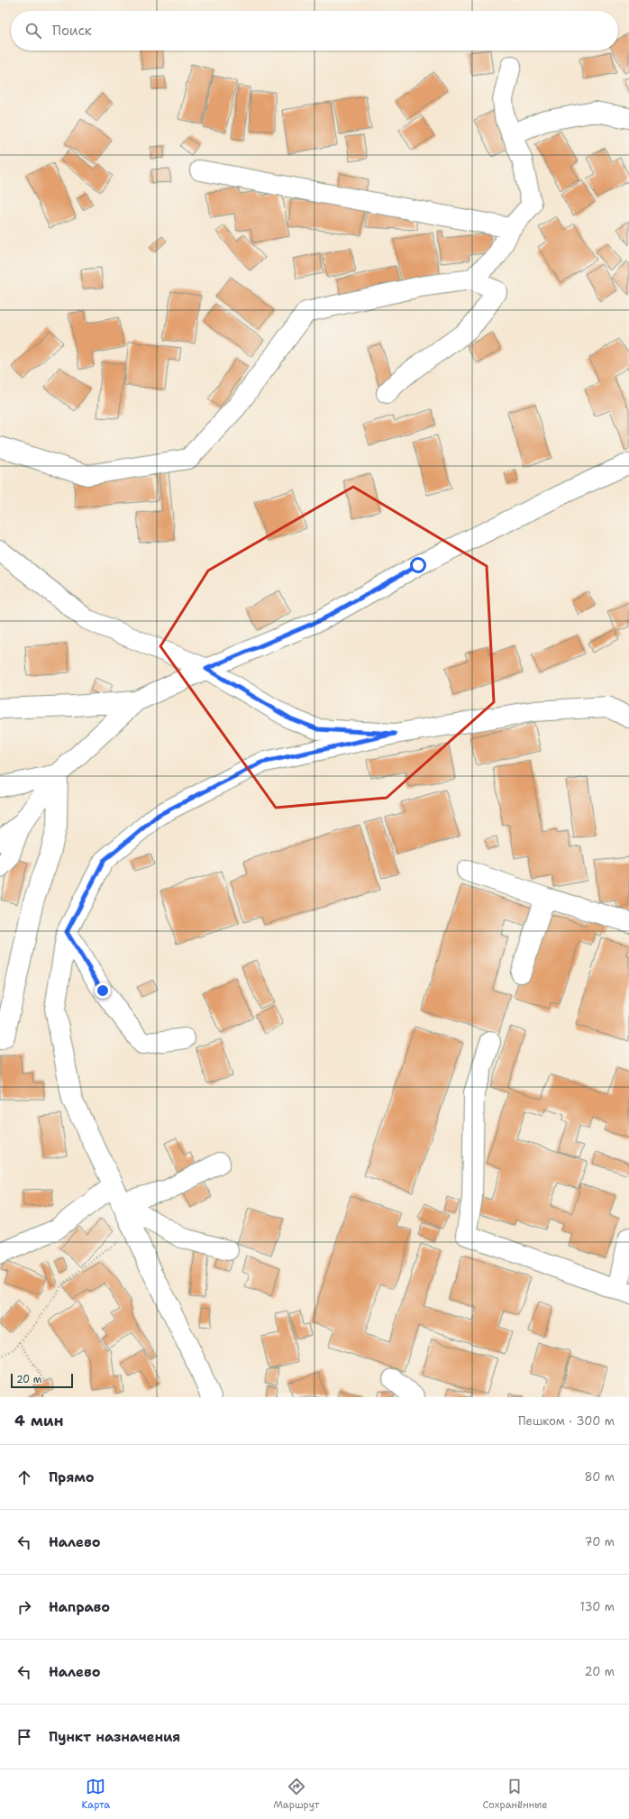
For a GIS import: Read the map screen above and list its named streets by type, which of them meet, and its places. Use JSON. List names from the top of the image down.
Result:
{
  "scale_bar": "20 m",
  "page": {
    "search": "Поиск",
    "scale": "20 m",
    "heading": ["4 мин", "Пешком · 300 m"],
    "list": [
      ["Прямо", "80 m"],
      ["Налево", "70 m"],
      ["Направо", "130 m"],
      ["Налево", "20 m"],
      "Пункт назначения"
    ],
    "nav": ["Карта", "Маршрут", "Сохранённые"]
  }
}
